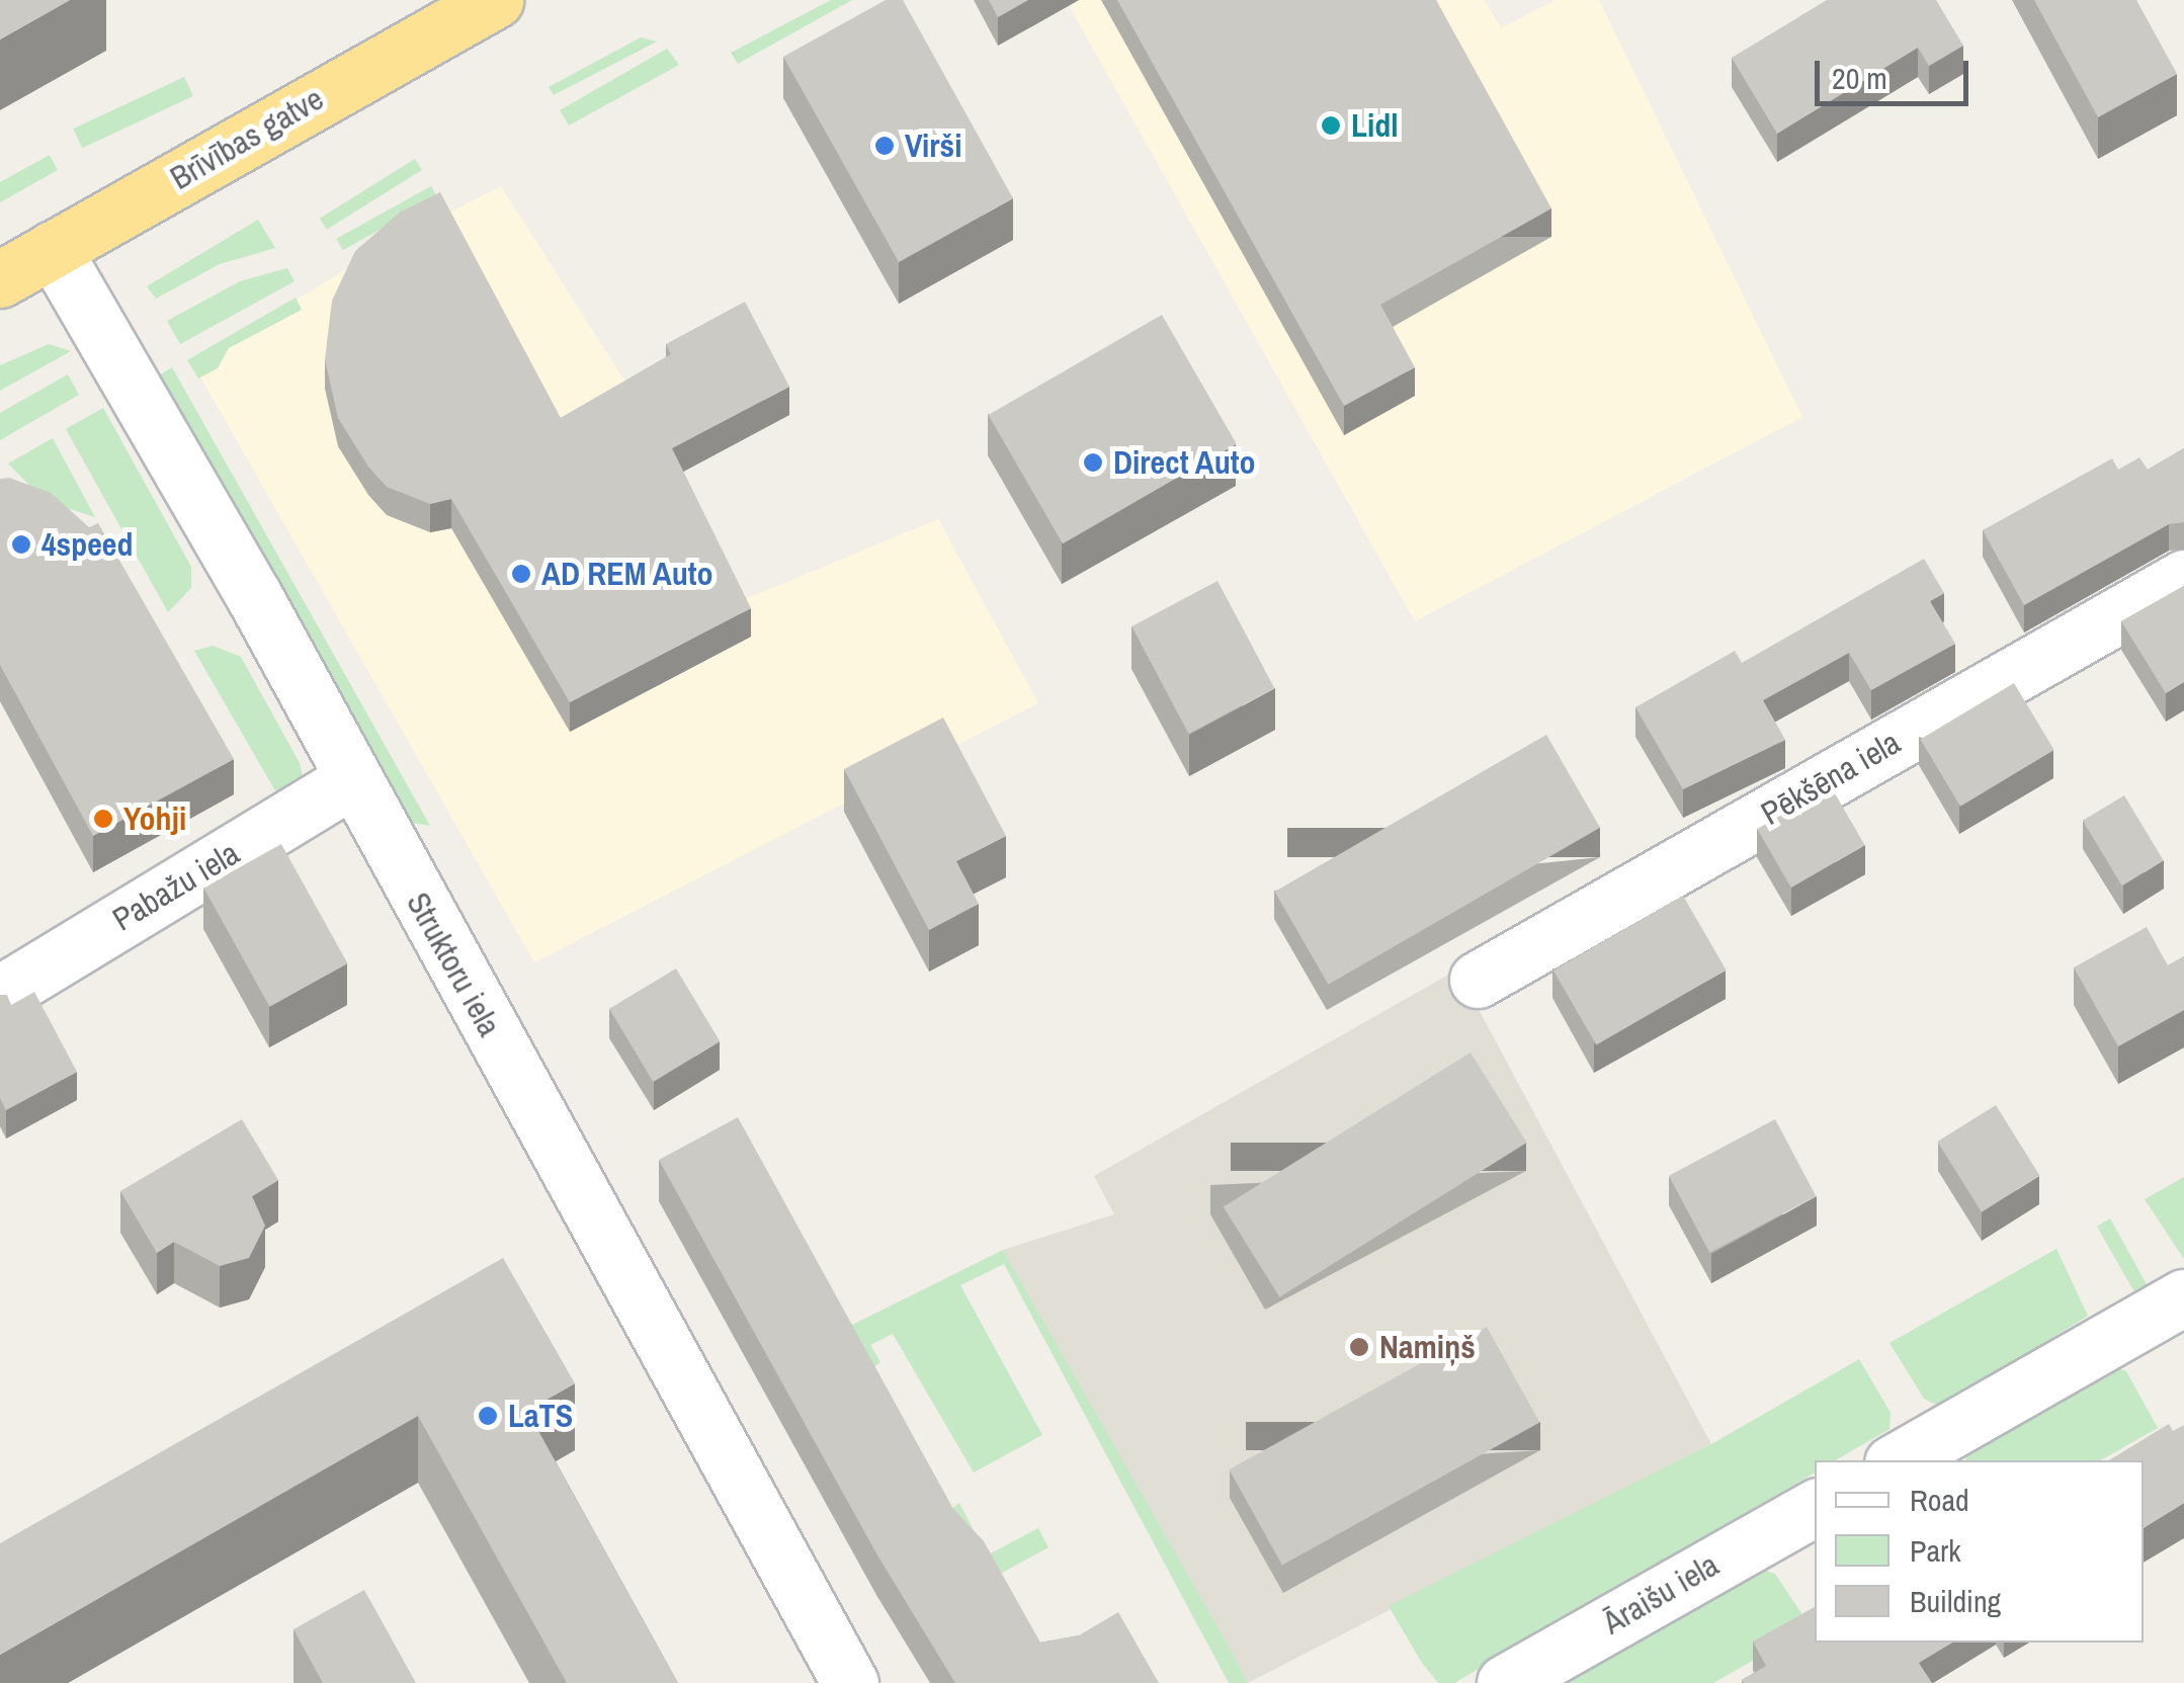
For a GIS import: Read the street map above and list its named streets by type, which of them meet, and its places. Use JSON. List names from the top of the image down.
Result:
{
  "streets": {
    "highway": ["Brīvības gatve"],
    "street": [
      "Pēkšēna iela",
      "Pabažu iela",
      "Struktoru iela",
      "Āraišu iela"
    ]
  },
  "crossings": [
    ["Brīvības gatve", "Struktoru iela"],
    ["Pabažu iela", "Struktoru iela"]
  ],
  "places": [
    "Lidl",
    "Virši",
    "Direct Auto",
    "4speed",
    "AD REM Auto",
    "Yohji",
    "Namiņš",
    "LaTS"
  ],
  "legend": ["Road", "Park", "Building"],
  "scale_bar": "20 m"
}
